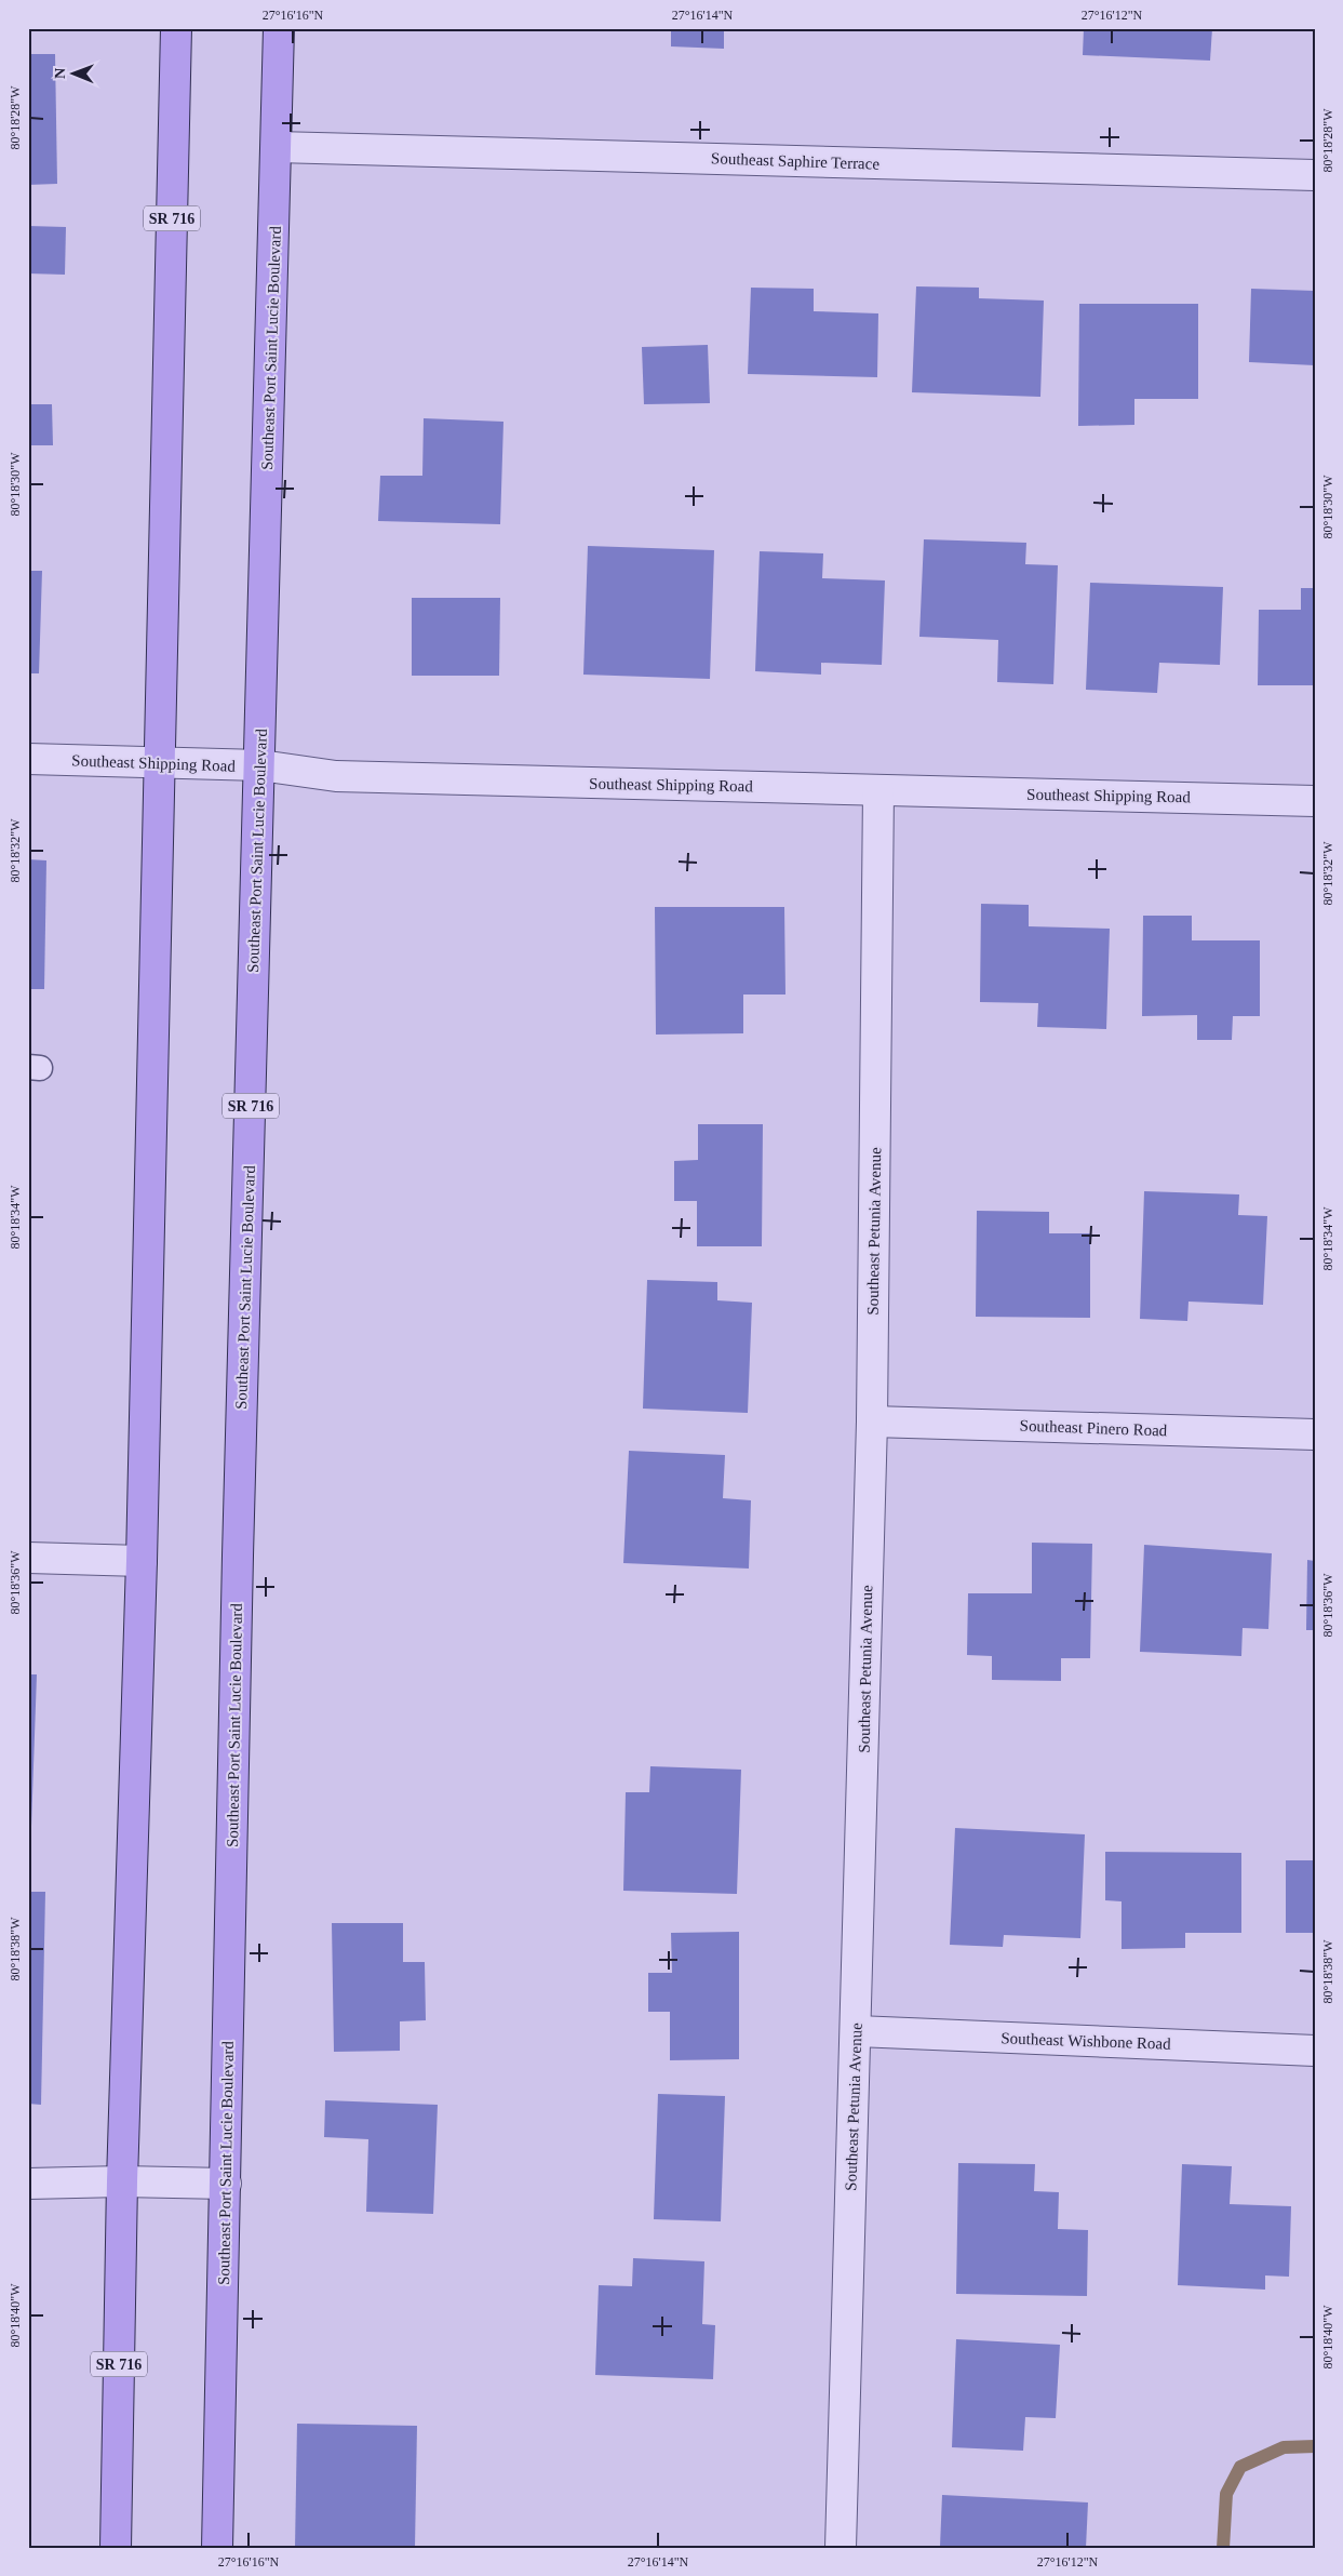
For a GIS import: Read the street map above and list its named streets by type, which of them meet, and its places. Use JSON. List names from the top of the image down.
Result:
{
  "streets": {
    "main road": ["SR 716", "Southeast Port Saint Lucie Boulevard"],
    "street": [
      "Southeast Saphire Terrace",
      "Southeast Shipping Road",
      "Southeast Petunia Avenue",
      "Southeast Pinero Road",
      "Southeast Wishbone Road"
    ]
  },
  "crossings": [
    ["Southeast Saphire Terrace", "Southeast Port Saint Lucie Boulevard"],
    ["SR 716", "Southeast Shipping Road"],
    ["Southeast Port Saint Lucie Boulevard", "Southeast Shipping Road"],
    ["Southeast Shipping Road", "Southeast Petunia Avenue"],
    ["Southeast Petunia Avenue", "Southeast Pinero Road"],
    ["Southeast Petunia Avenue", "Southeast Wishbone Road"]
  ],
  "north": "left",
  "coordinates": [
    "27°16'16\"N",
    "27°16'14\"N",
    "27°16'12\"N",
    "80°18'28\"W",
    "80°18'30\"W",
    "80°18'32\"W",
    "80°18'34\"W",
    "80°18'36\"W",
    "80°18'38\"W",
    "80°18'40\"W"
  ]
}
